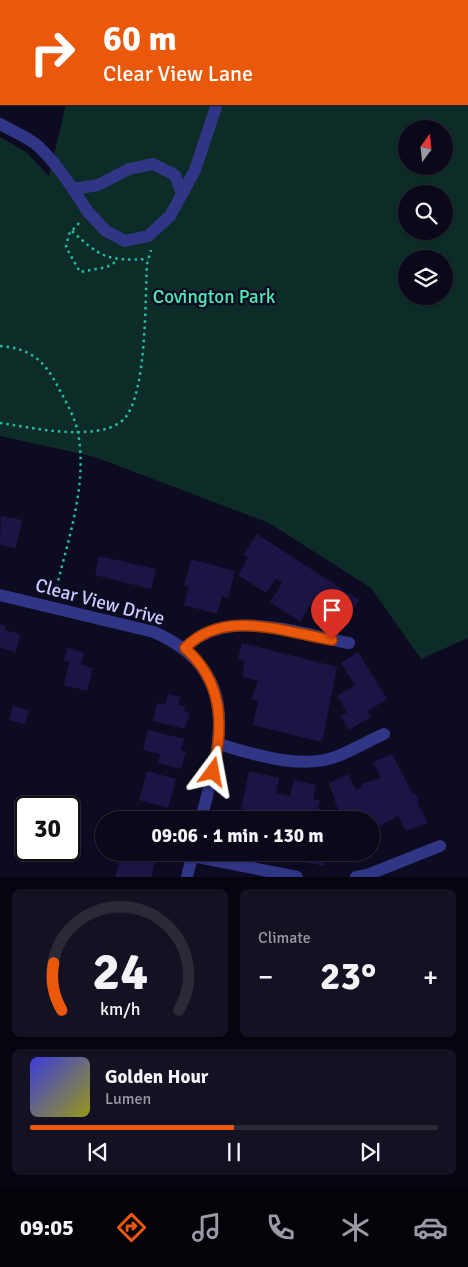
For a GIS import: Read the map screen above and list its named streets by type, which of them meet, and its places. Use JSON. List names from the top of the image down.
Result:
{
  "streets": {
    "street": ["Clear View Drive"]
  },
  "parks": ["Covington Park"],
  "north": "top",
  "page": {
    "turn": ["60 m", "Clear View Lane"],
    "limit": "30",
    "trip": "09:06 · 1 min · 130 m",
    "tile": "Climate",
    "heat": ["−", "23°", "+"],
    "song": ["Golden Hour", "Lumen"],
    "tabs": "09:05",
    "gauge": ["24", "km/h"]
  }
}
